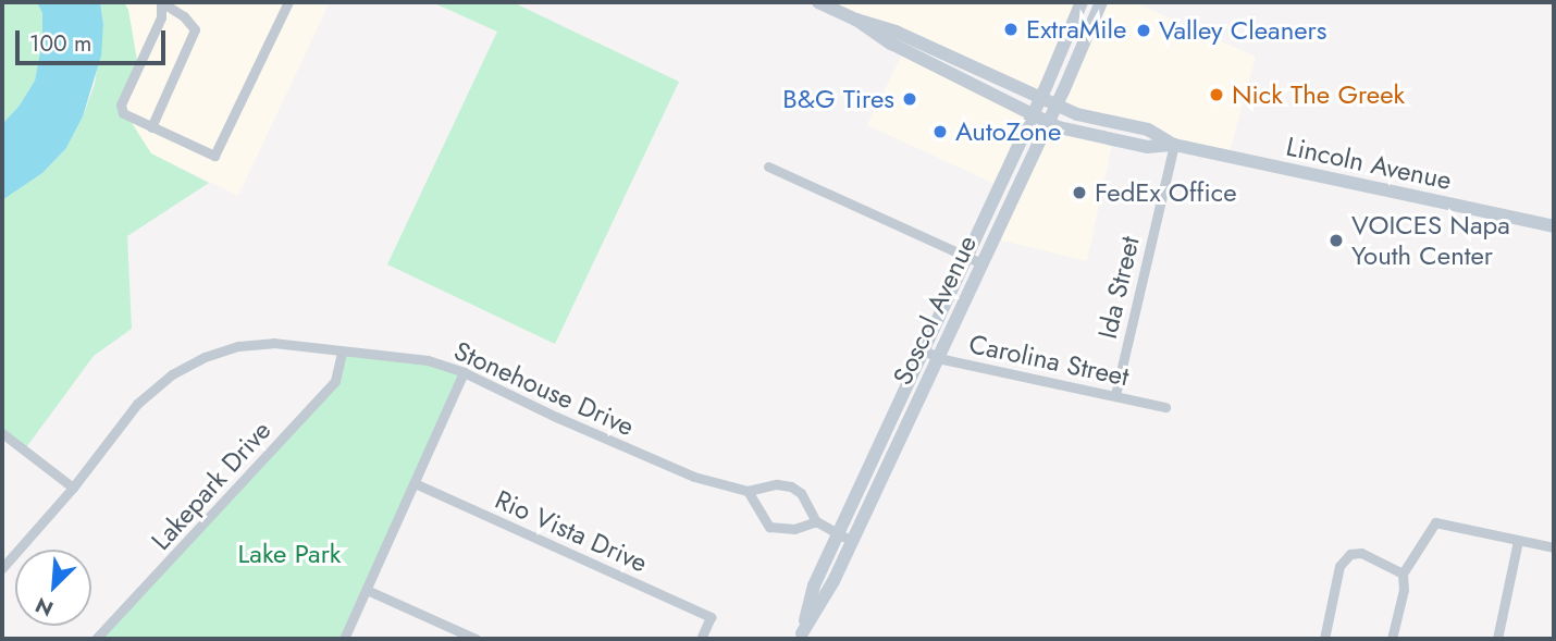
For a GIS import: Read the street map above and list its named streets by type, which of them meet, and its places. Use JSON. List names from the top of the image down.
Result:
{
  "streets": {
    "main road": ["Lincoln Avenue", "Soscol Avenue"],
    "street": [
      "Ida Street",
      "Carolina Street",
      "Stonehouse Drive",
      "Lakepark Drive",
      "Rio Vista Drive"
    ]
  },
  "crossings": [
    ["Lincoln Avenue", "Ida Street"],
    ["Lincoln Avenue", "Soscol Avenue"],
    ["Ida Street", "Carolina Street"],
    ["Soscol Avenue", "Carolina Street"],
    ["Stonehouse Drive", "Lakepark Drive"]
  ],
  "parks": ["Lake Park"],
  "places": [
    "ExtraMile",
    "Valley Cleaners",
    "Nick The Greek",
    "B&G Tires",
    "AutoZone",
    "FedEx Office",
    "VOICES Napa Youth Center"
  ],
  "scale_bar": "100 m",
  "north": "bottom left"
}
